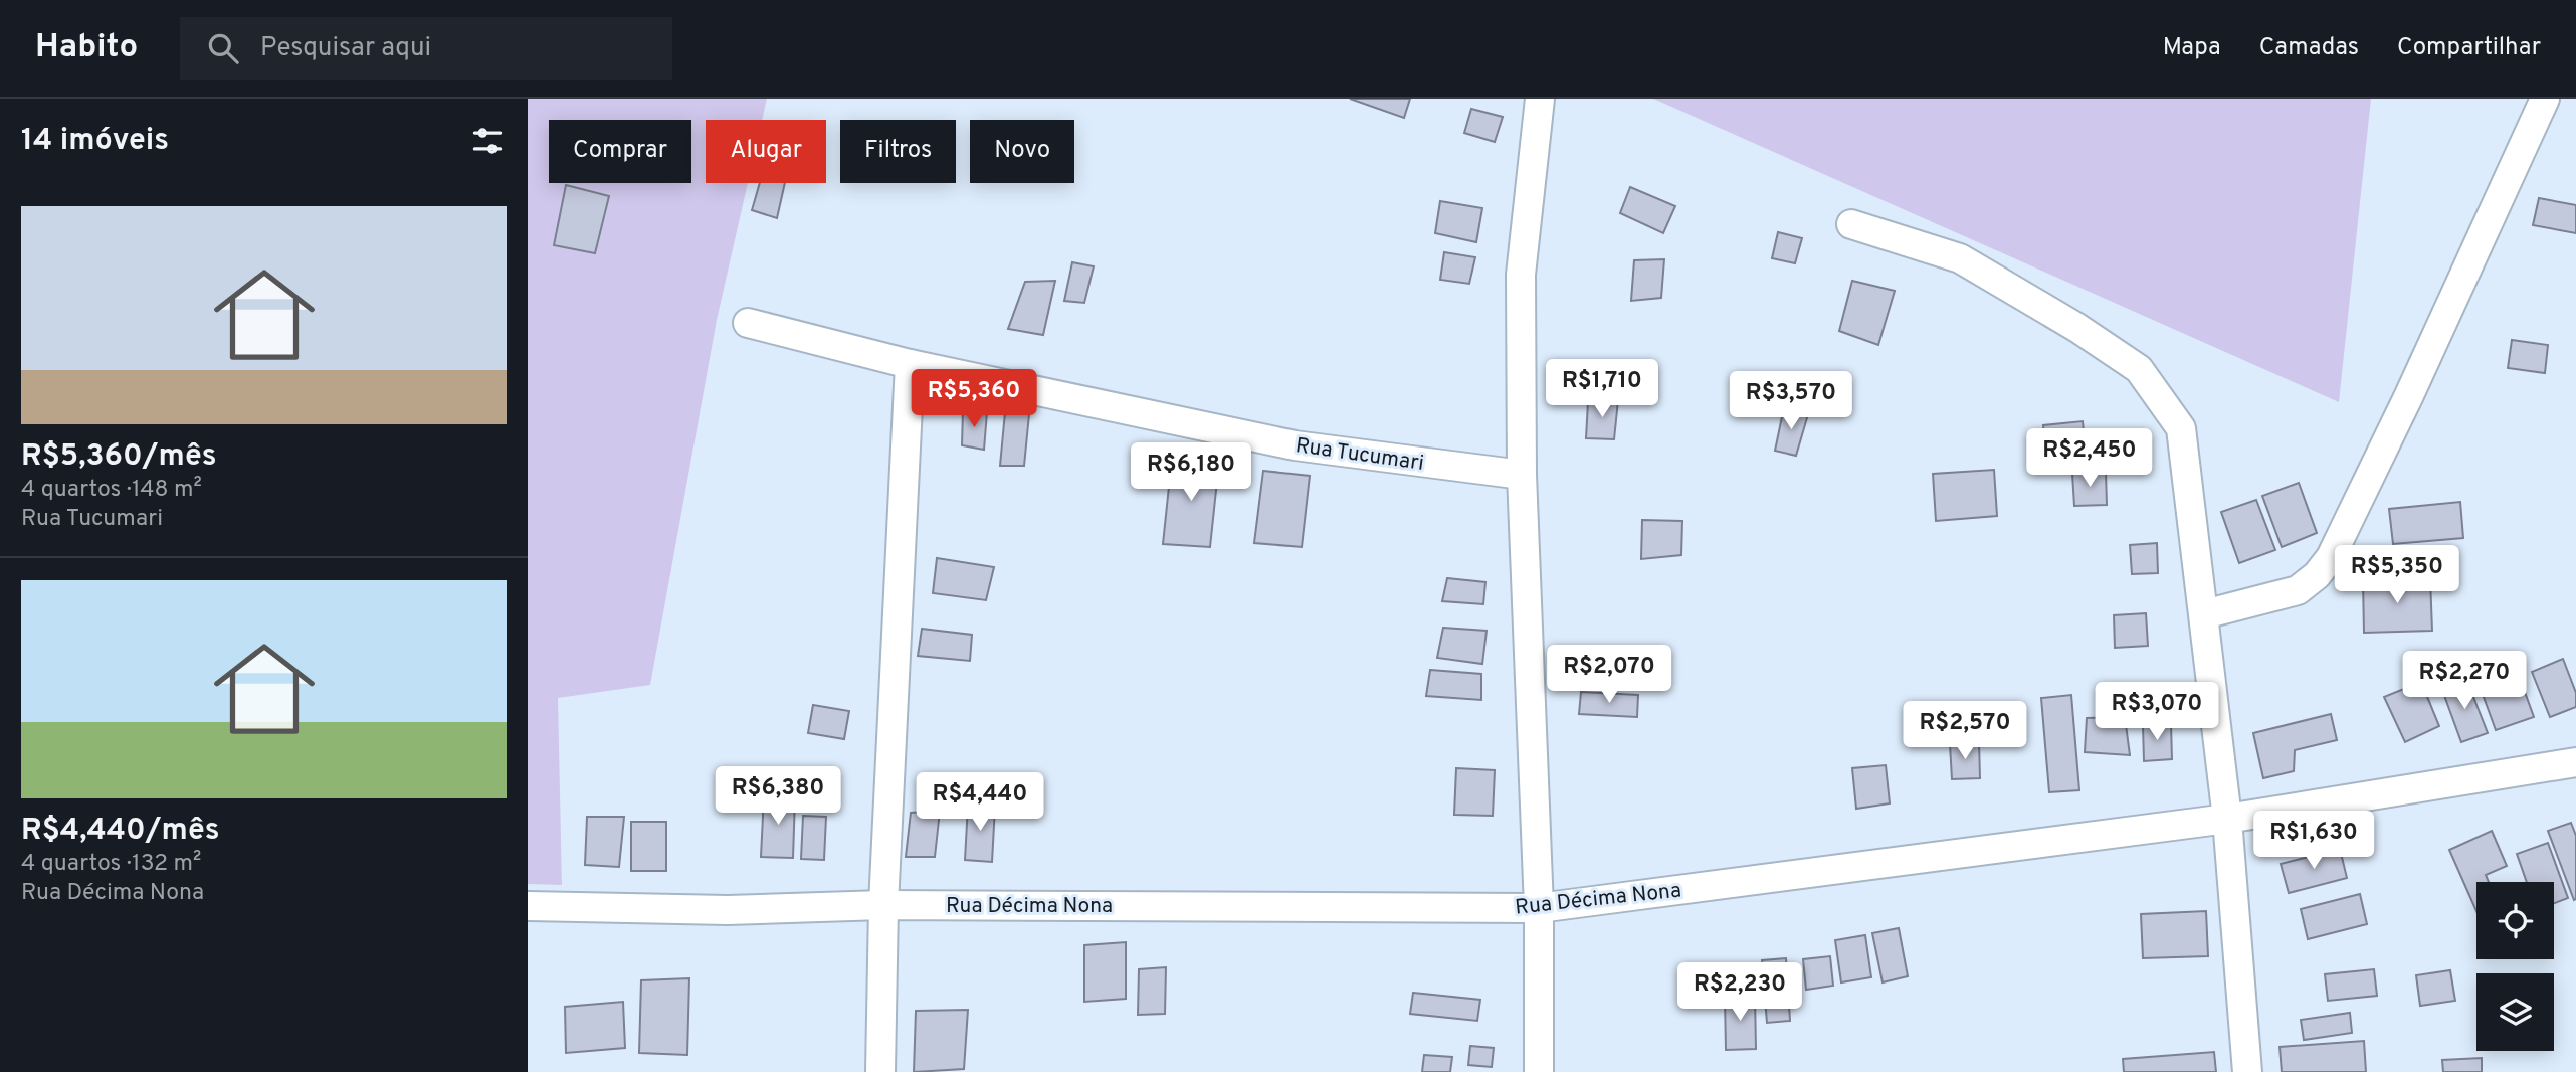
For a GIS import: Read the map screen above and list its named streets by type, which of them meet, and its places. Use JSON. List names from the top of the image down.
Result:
{
  "streets": {
    "street": ["Rua Tucumari", "Rua Décima Nona"]
  },
  "page": {
    "header": "Habito",
    "search": "Pesquisar aqui",
    "nav": ["Mapa", "Camadas", "Compartilhar"],
    "heading": "14 imóveis",
    "chip": [
      "Comprar",
      "Alugar",
      "Filtros",
      "Novo"
    ],
    "list": [
      {
        "name": "R$5,360/mês",
        "note": "4 quartos · 148 m² · Rua Tucumari"
      },
      {
        "name": "R$4,440/mês",
        "note": "4 quartos · 132 m² · Rua Décima Nona"
      }
    ],
    "price": [
      "R$1,710",
      "R$5,360",
      "R$3,570",
      "R$2,450",
      "R$6,180",
      "R$5,350",
      "R$2,070",
      "R$2,270",
      "R$3,070",
      "R$2,570",
      "R$6,380",
      "R$4,440",
      "R$1,630",
      "R$2,230"
    ]
  }
}
